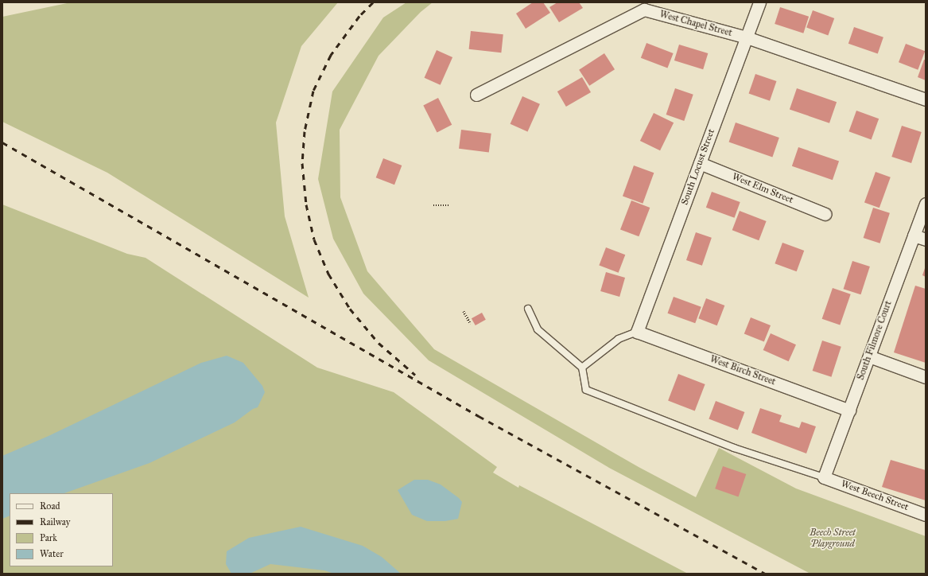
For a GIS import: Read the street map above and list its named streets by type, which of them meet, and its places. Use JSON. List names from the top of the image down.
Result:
{
  "streets": {
    "street": [
      "West Chapel Street",
      "South Locust Street",
      "West Elm Street",
      "South Filmore Court",
      "West Birch Street",
      "West Beech Street"
    ]
  },
  "crossings": [
    ["West Chapel Street", "South Locust Street"],
    ["South Locust Street", "West Elm Street"],
    ["South Locust Street", "West Birch Street"],
    ["South Filmore Court", "West Birch Street"],
    ["South Filmore Court", "West Beech Street"]
  ],
  "parks": ["Beech Street Playground"],
  "legend": [
    "Road",
    "Railway",
    "Park",
    "Water"
  ]
}
